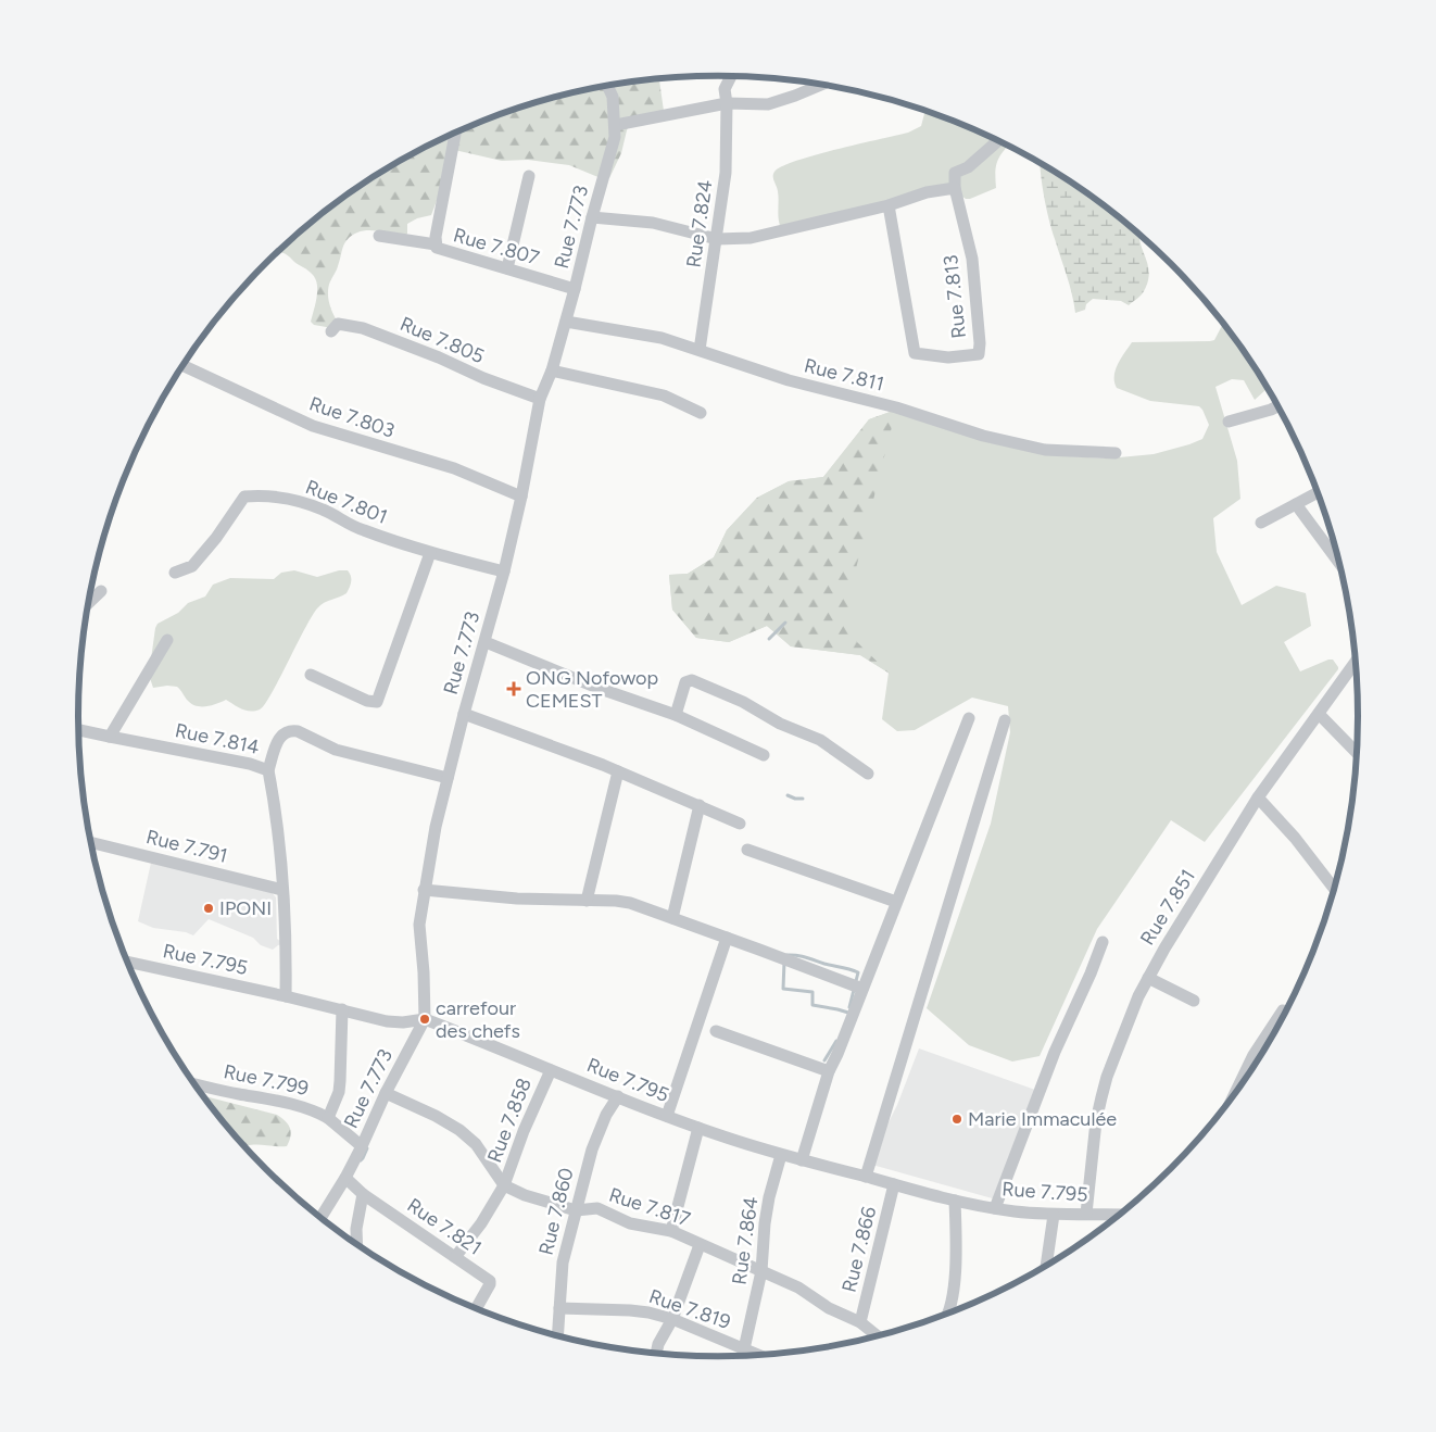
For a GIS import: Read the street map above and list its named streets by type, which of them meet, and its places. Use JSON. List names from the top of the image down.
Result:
{
  "streets": {
    "street": [
      "Rue 7.824",
      "Rue 7.773",
      "Rue 7.807",
      "Rue 7.813",
      "Rue 7.805",
      "Rue 7.811",
      "Rue 7.803",
      "Rue 7.801",
      "Rue 7.814",
      "Rue 7.791",
      "Rue 7.851",
      "Rue 7.795",
      "Rue 7.799",
      "Rue 7.858",
      "Rue 7.817",
      "Rue 7.860",
      "Rue 7.821",
      "Rue 7.864",
      "Rue 7.866",
      "Rue 7.819"
    ]
  },
  "crossings": [
    ["Rue 7.824", "Rue 7.811"],
    ["Rue 7.773", "Rue 7.807"],
    ["Rue 7.773", "Rue 7.805"],
    ["Rue 7.773", "Rue 7.811"],
    ["Rue 7.773", "Rue 7.803"],
    ["Rue 7.773", "Rue 7.801"],
    ["Rue 7.773", "Rue 7.795"],
    ["Rue 7.773", "Rue 7.821"],
    ["Rue 7.814", "Rue 7.791"],
    ["Rue 7.814", "Rue 7.795"],
    ["Rue 7.851", "Rue 7.795"],
    ["Rue 7.795", "Rue 7.799"],
    ["Rue 7.795", "Rue 7.858"],
    ["Rue 7.795", "Rue 7.860"],
    ["Rue 7.795", "Rue 7.864"],
    ["Rue 7.795", "Rue 7.866"],
    ["Rue 7.858", "Rue 7.817"],
    ["Rue 7.858", "Rue 7.821"],
    ["Rue 7.817", "Rue 7.860"],
    ["Rue 7.817", "Rue 7.864"],
    ["Rue 7.817", "Rue 7.866"],
    ["Rue 7.860", "Rue 7.819"],
    ["Rue 7.864", "Rue 7.819"]
  ],
  "places": {
    "health": ["ONG Nofowop CEMEST"],
    "other": ["IPONI", "carrefour des chefs", "Marie Immaculée"]
  }
}
